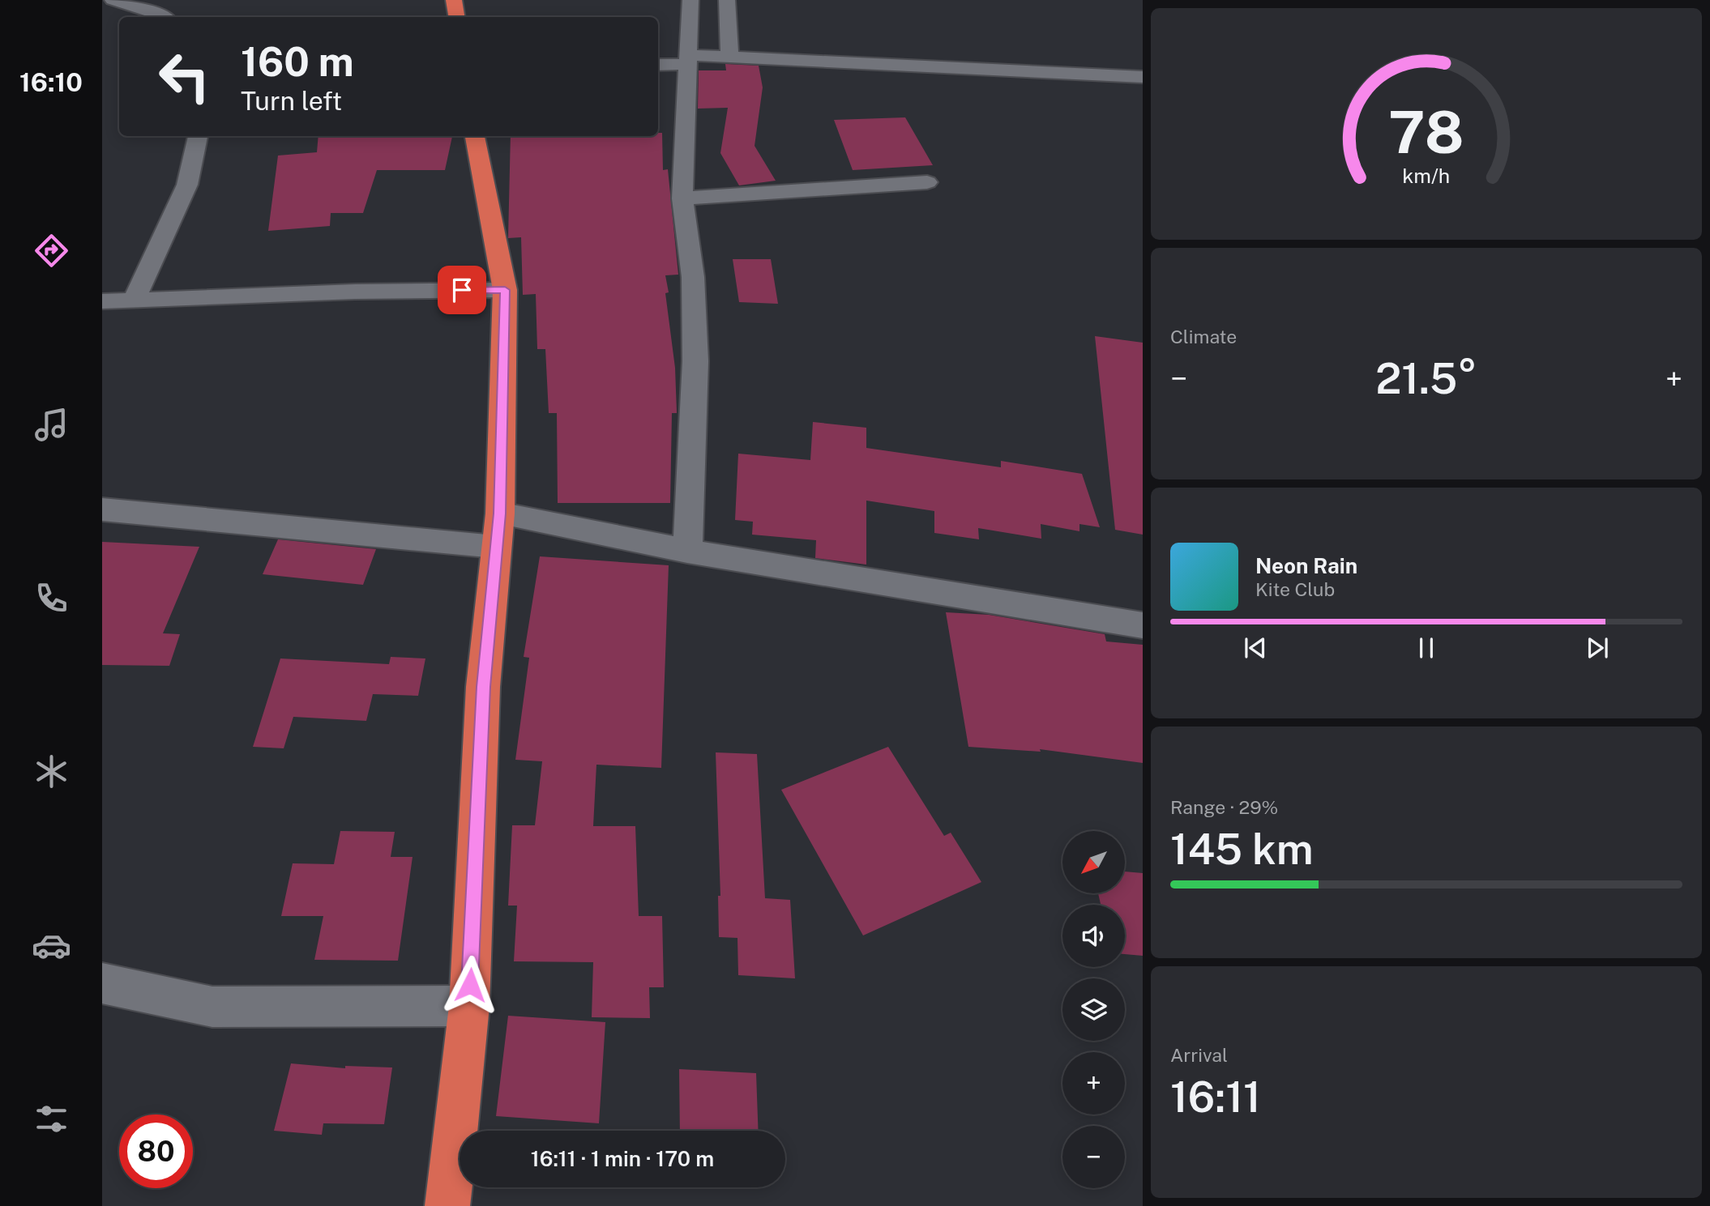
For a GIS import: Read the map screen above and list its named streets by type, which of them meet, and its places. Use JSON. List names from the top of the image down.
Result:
{
  "north": "bottom left",
  "page": {
    "tabs": "16:10",
    "turn": ["160 m", "Turn left"],
    "tile": [
      "Climate",
      ["Range · 29%", "145 km"],
      ["Arrival", "16:11"]
    ],
    "heat": ["−", "21.5°", "+"],
    "song": ["Neon Rain", "Kite Club"],
    "map_buttons": ["+", "−"],
    "limit": "80",
    "trip": "16:11 · 1 min · 170 m",
    "gauge": ["78", "km/h"]
  }
}
